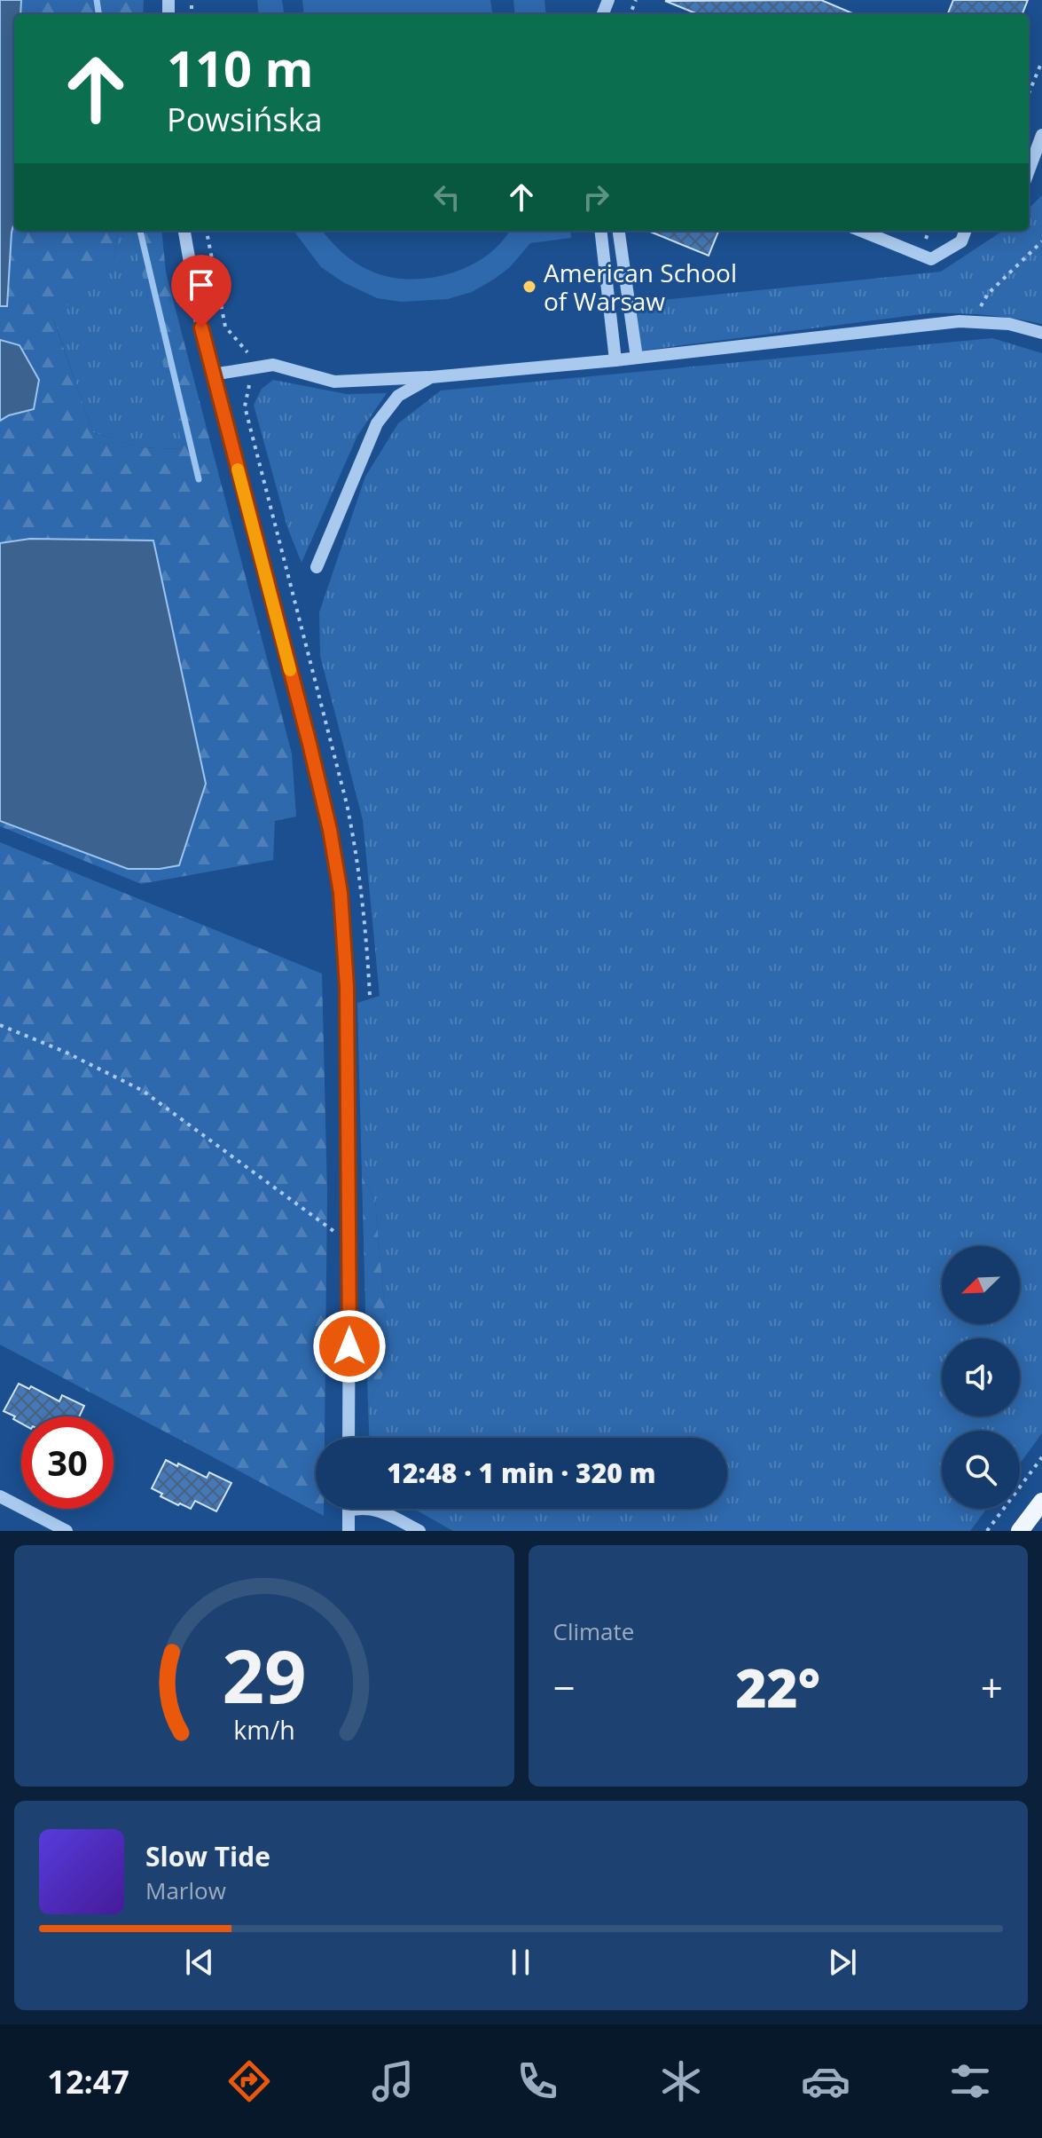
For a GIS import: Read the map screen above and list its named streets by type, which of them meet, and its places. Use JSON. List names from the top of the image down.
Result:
{
  "places": ["American School of Warsaw"],
  "north": "bottom left",
  "page": {
    "turn": ["110 m", "Powsińska"],
    "limit": "30",
    "trip": "12:48 · 1 min · 320 m",
    "tile": "Climate",
    "heat": ["−", "22°", "+"],
    "song": ["Slow Tide", "Marlow"],
    "tabs": "12:47",
    "gauge": ["29", "km/h"]
  }
}
